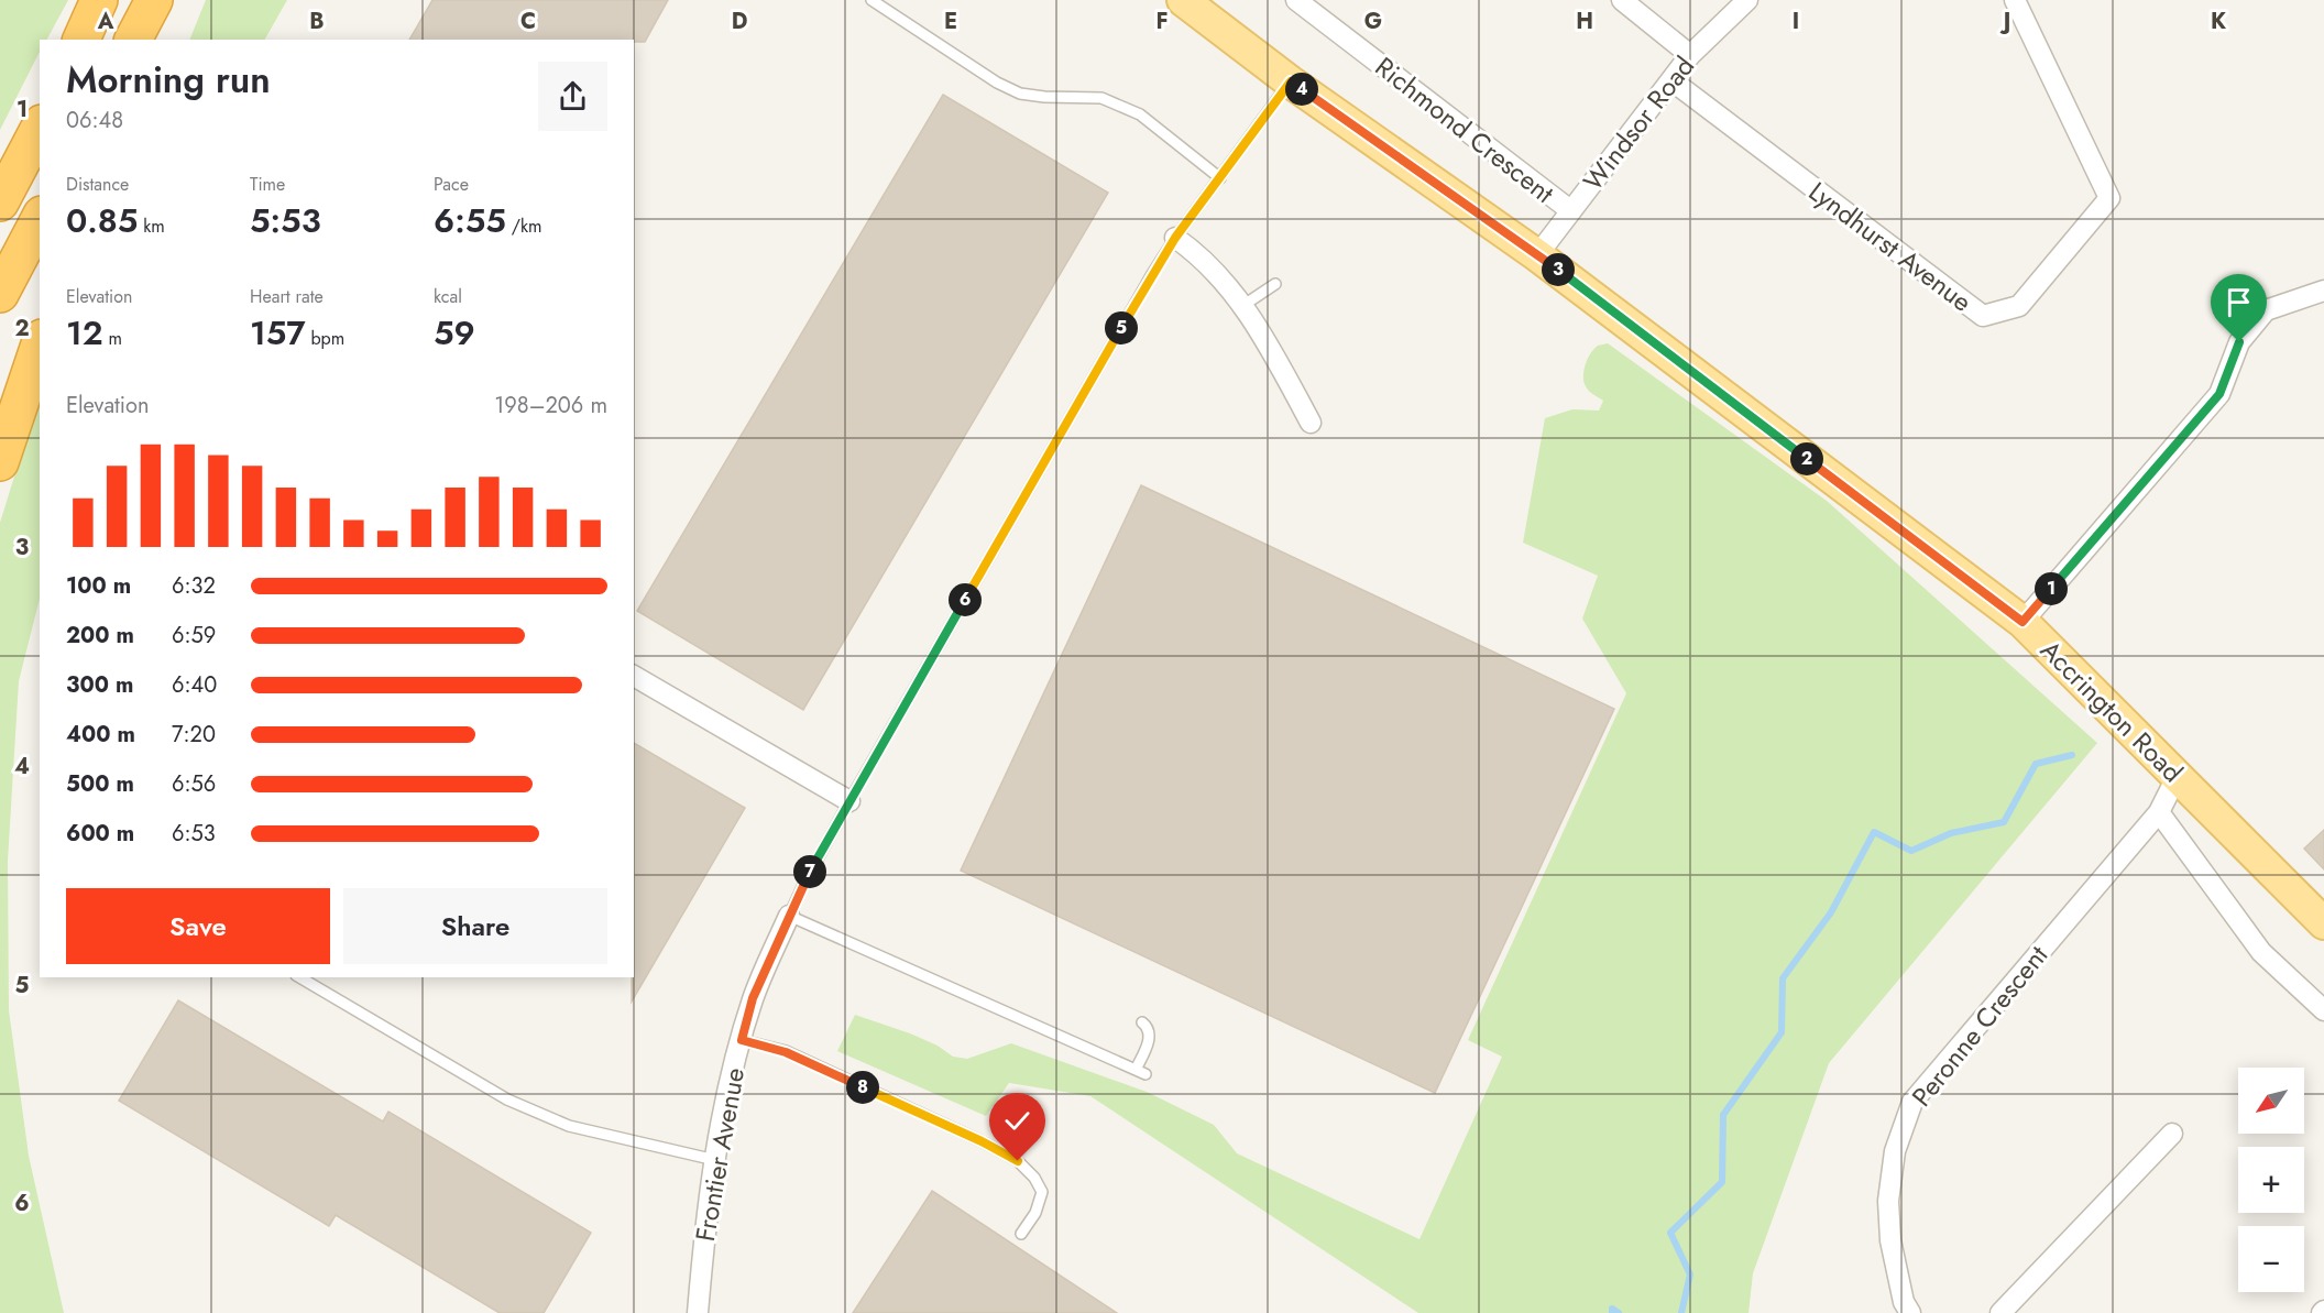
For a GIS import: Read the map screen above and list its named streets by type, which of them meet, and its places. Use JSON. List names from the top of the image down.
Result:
{
  "streets": {
    "main road": ["Accrington Road"],
    "street": [
      "Windsor Road",
      "Richmond Crescent",
      "Lyndhurst Avenue",
      "Peronne Crescent",
      "Frontier Avenue"
    ]
  },
  "crossings": [
    ["Windsor Road", "Richmond Crescent"],
    ["Windsor Road", "Lyndhurst Avenue"],
    ["Windsor Road", "Accrington Road"],
    ["Accrington Road", "Peronne Crescent"]
  ],
  "north": "bottom left",
  "page": {
    "heading": ["Morning run", "06:48"],
    "pins": [
      "4",
      "3",
      "5",
      "2",
      "1",
      "6",
      "7",
      "8"
    ],
    "stats": [
      ["Distance", "0.85 km"],
      ["Time", "5:53"],
      ["Pace", "6:55 /km"],
      ["Elevation", "12 m"],
      ["Heart rate", "157 bpm"],
      ["kcal", "59"]
    ],
    "chart": ["Elevation", "198–206 m"],
    "list": [
      {
        "name": "100 m",
        "note": "6:32"
      },
      {
        "name": "200 m",
        "note": "6:59"
      },
      {
        "name": "300 m",
        "note": "6:40"
      },
      {
        "name": "400 m",
        "note": "7:20"
      },
      {
        "name": "500 m",
        "note": "6:56"
      },
      {
        "name": "600 m",
        "note": "6:53"
      }
    ],
    "buttons": ["Save", "Share"],
    "map_buttons": ["+", "−"]
  },
  "grid": {
    "columns": [
      "A",
      "B",
      "C",
      "D",
      "E",
      "F",
      "G",
      "H",
      "I",
      "J",
      "K"
    ],
    "rows": [
      "1",
      "2",
      "3",
      "4",
      "5",
      "6"
    ]
  }
}
